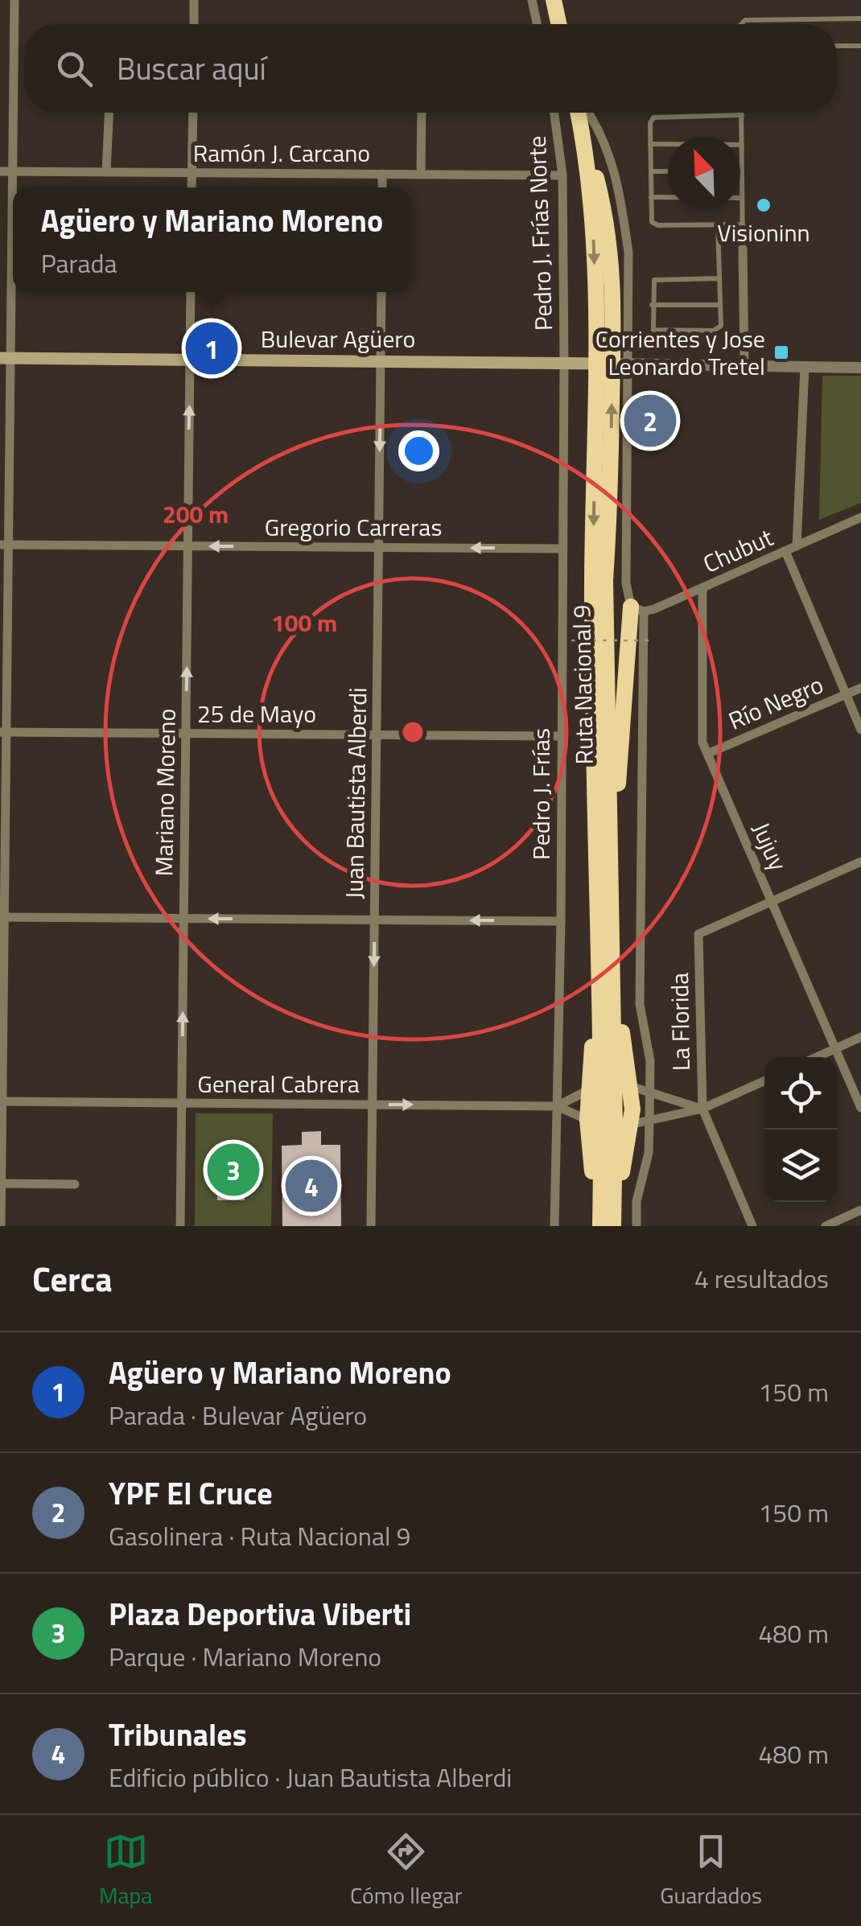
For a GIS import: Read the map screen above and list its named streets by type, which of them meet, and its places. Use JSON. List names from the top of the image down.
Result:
{
  "streets": {
    "highway": ["Ruta Nacional 9"],
    "main road": ["Bulevar Agüero"],
    "street": [
      "Ramón J. Carcano",
      "Pedro J. Frías Norte",
      "Gregorio Carreras",
      "Chubut",
      "Río Negro",
      "25 de Mayo",
      "Mariano Moreno",
      "Juan Bautista Alberdi",
      "Pedro J. Frías",
      "Jujuy",
      "La Florida",
      "General Cabrera"
    ]
  },
  "crossings": [
    ["Ramón J. Carcano", "Pedro J. Frías Norte"],
    ["Pedro J. Frías Norte", "Bulevar Agüero"],
    ["Pedro J. Frías Norte", "Pedro J. Frías"],
    ["Bulevar Agüero", "Ruta Nacional 9"],
    ["Bulevar Agüero", "Mariano Moreno"],
    ["Bulevar Agüero", "Juan Bautista Alberdi"],
    ["Bulevar Agüero", "Pedro J. Frías"],
    ["Gregorio Carreras", "Mariano Moreno"],
    ["Gregorio Carreras", "Juan Bautista Alberdi"],
    ["Gregorio Carreras", "Pedro J. Frías"],
    ["Chubut", "Jujuy"],
    ["Río Negro", "Jujuy"],
    ["25 de Mayo", "Mariano Moreno"],
    ["25 de Mayo", "Juan Bautista Alberdi"],
    ["25 de Mayo", "Pedro J. Frías"],
    ["Mariano Moreno", "General Cabrera"],
    ["Juan Bautista Alberdi", "General Cabrera"],
    ["Pedro J. Frías", "General Cabrera"],
    ["Jujuy", "La Florida"]
  ],
  "one_way": ["Gregorio Carreras", "Mariano Moreno", "Juan Bautista Alberdi"],
  "places": {
    "other": ["Visioninn"],
    "transit": ["Corrientes y Jose Leonardo Tretel"]
  },
  "north": "top left",
  "page": {
    "search": "Buscar aquí",
    "popup": ["Agüero y Mariano Moreno", "Parada"],
    "pins": [
      "1",
      "2",
      "3",
      "4"
    ],
    "heading": ["Cerca", "4 resultados"],
    "list": [
      {
        "mark": "1",
        "name": "Agüero y Mariano Moreno",
        "note": "Parada · Bulevar Agüero",
        "value": "150 m"
      },
      {
        "mark": "2",
        "name": "YPF El Cruce",
        "note": "Gasolinera · Ruta Nacional 9",
        "value": "150 m"
      },
      {
        "mark": "3",
        "name": "Plaza Deportiva Viberti",
        "note": "Parque · Mariano Moreno",
        "value": "480 m"
      },
      {
        "mark": "4",
        "name": "Tribunales",
        "note": "Edificio público · Juan Bautista Alberdi",
        "value": "480 m"
      }
    ],
    "nav": ["Mapa", "Cómo llegar", "Guardados"]
  },
  "rings": ["200 m", "100 m"]
}
